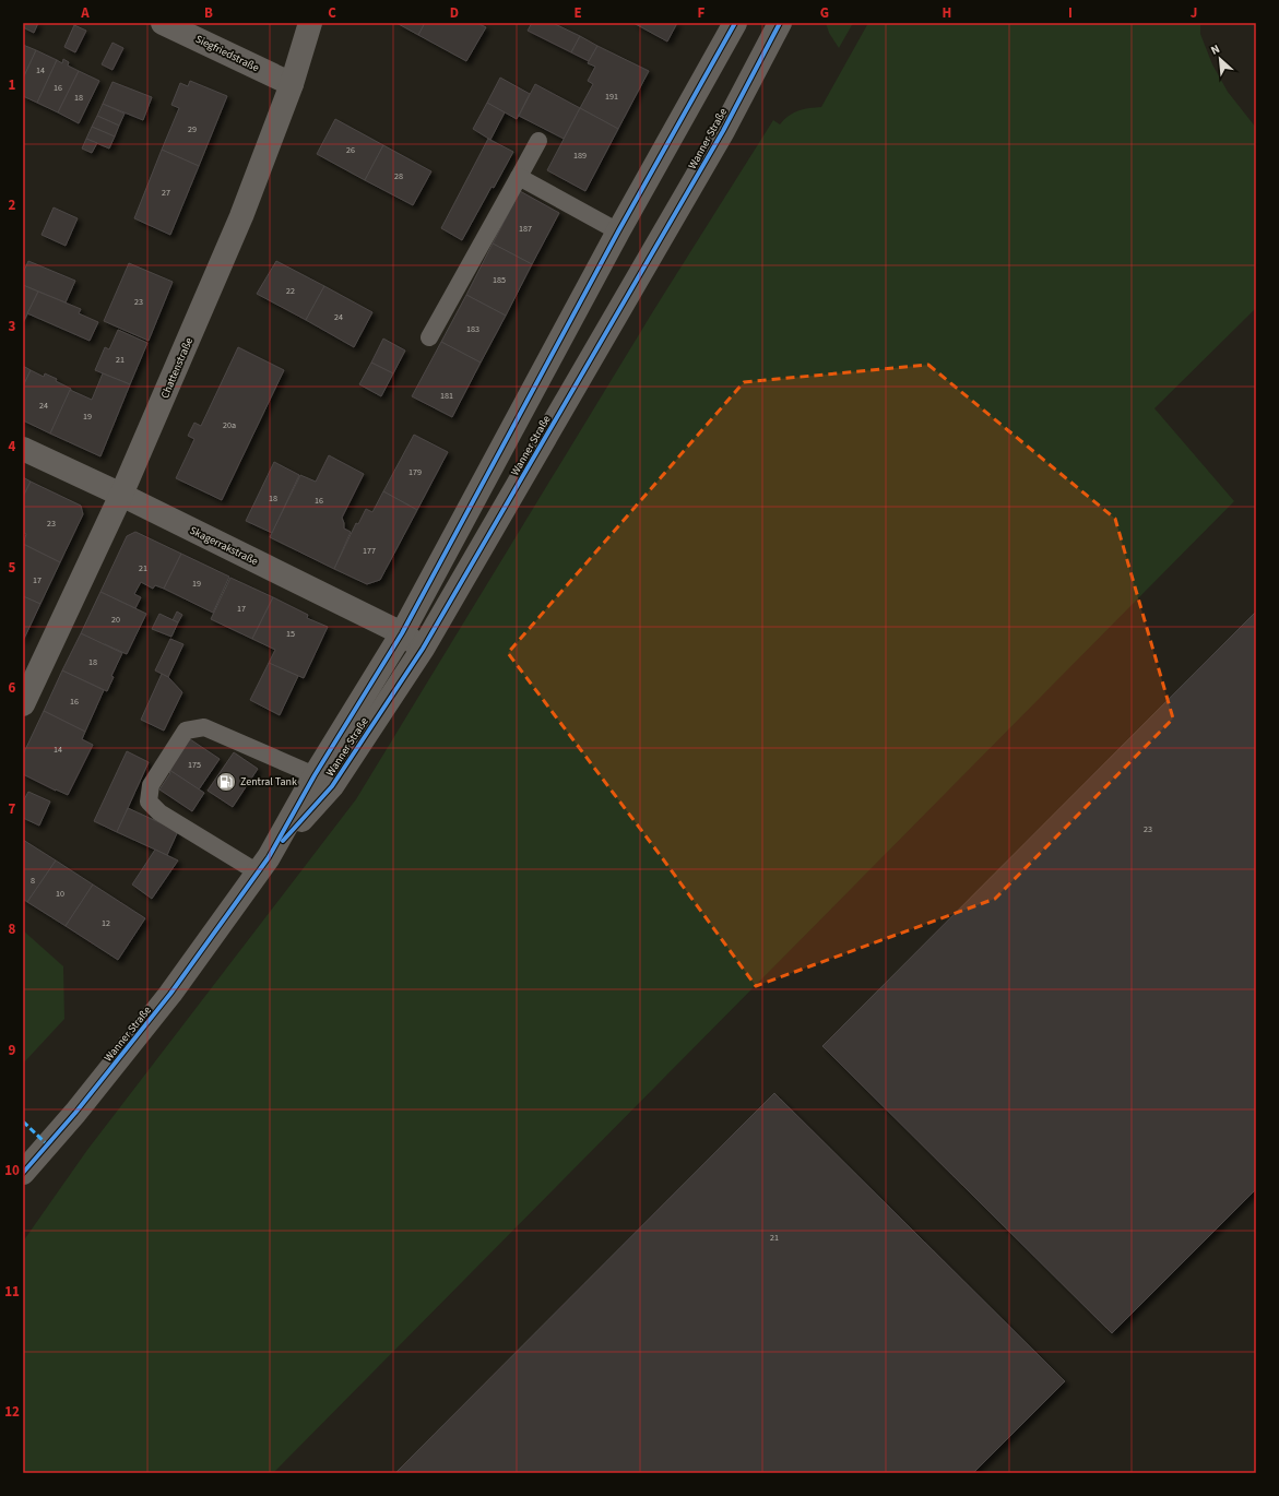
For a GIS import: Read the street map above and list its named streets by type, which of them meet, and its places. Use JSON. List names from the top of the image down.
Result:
{
  "streets": {
    "street": [
      "Siegfriedstraße",
      "Wanner Straße",
      "Chattenstraße",
      "Skagerrakstraße"
    ]
  },
  "crossings": [
    ["Siegfriedstraße", "Chattenstraße"],
    ["Wanner Straße", "Skagerrakstraße"],
    ["Chattenstraße", "Skagerrakstraße"]
  ],
  "places": {
    "fuel station": ["Zentral Tank"]
  },
  "house_numbers": [
    "14",
    "16",
    "191",
    "18",
    "29",
    "26",
    "189",
    "28",
    "27",
    "187",
    "185",
    "22",
    "23",
    "24",
    "183",
    "21",
    "181",
    "24",
    "19",
    "20a",
    "179",
    "18",
    "16",
    "23",
    "177",
    "21",
    "17",
    "19",
    "17",
    "20",
    "15",
    "18",
    "16",
    "14",
    "175",
    "23",
    "8",
    "10",
    "12",
    "21"
  ],
  "north": "top left",
  "grid": {
    "columns": [
      "A",
      "B",
      "C",
      "D",
      "E",
      "F",
      "G",
      "H",
      "I",
      "J"
    ],
    "rows": [
      "1",
      "2",
      "3",
      "4",
      "5",
      "6",
      "7",
      "8",
      "9",
      "10",
      "11",
      "12"
    ]
  }
}
